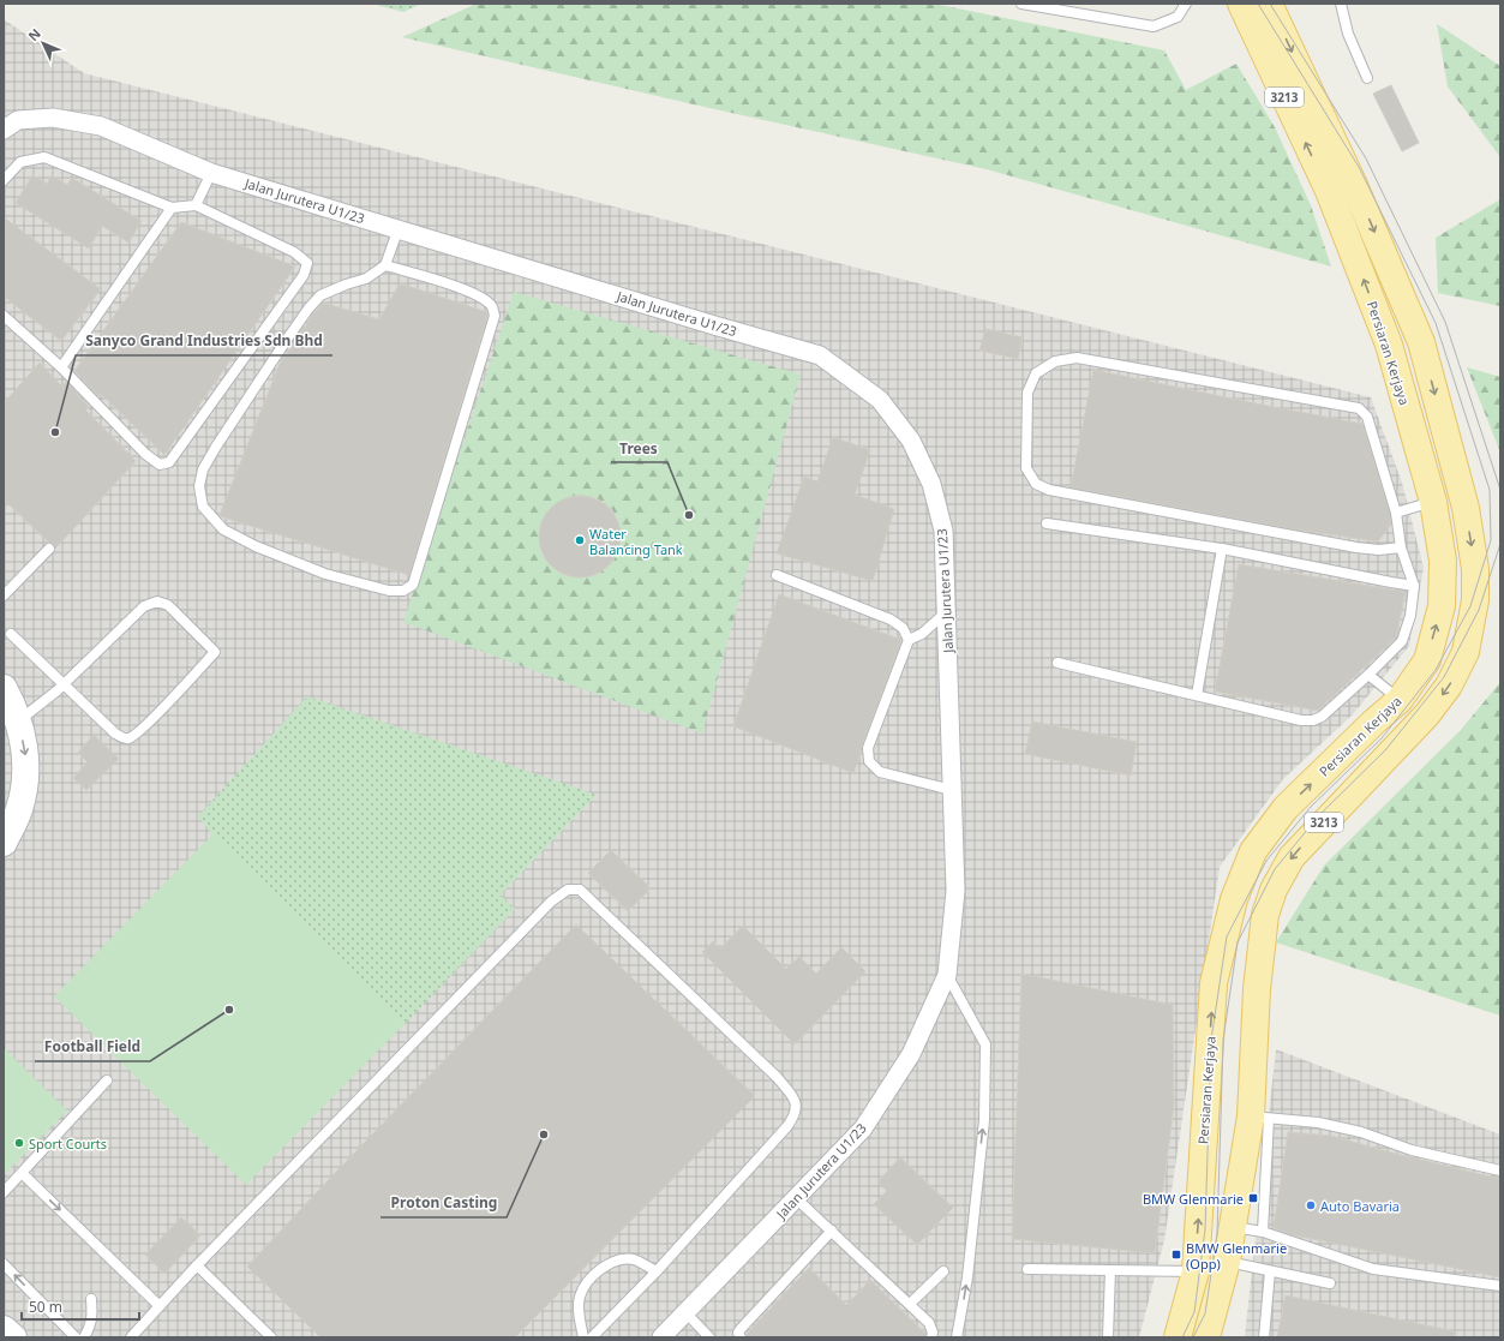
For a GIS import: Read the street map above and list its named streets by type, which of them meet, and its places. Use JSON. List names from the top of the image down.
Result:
{
  "streets": {
    "main road": ["3213", "Persiaran Kerjaya"],
    "street": ["Jalan Jurutera U1/23"]
  },
  "places": {
    "other": [
      "Sanyco Grand Industries Sdn Bhd",
      "Trees",
      "Water Balancing Tank",
      "Football Field",
      "Proton Casting",
      "Sport Courts",
      "Auto Bavaria"
    ],
    "transit": ["BMW Glenmarie", "BMW Glenmarie (Opp)"]
  },
  "scale_bar": "50 m",
  "north": "top left"
}
